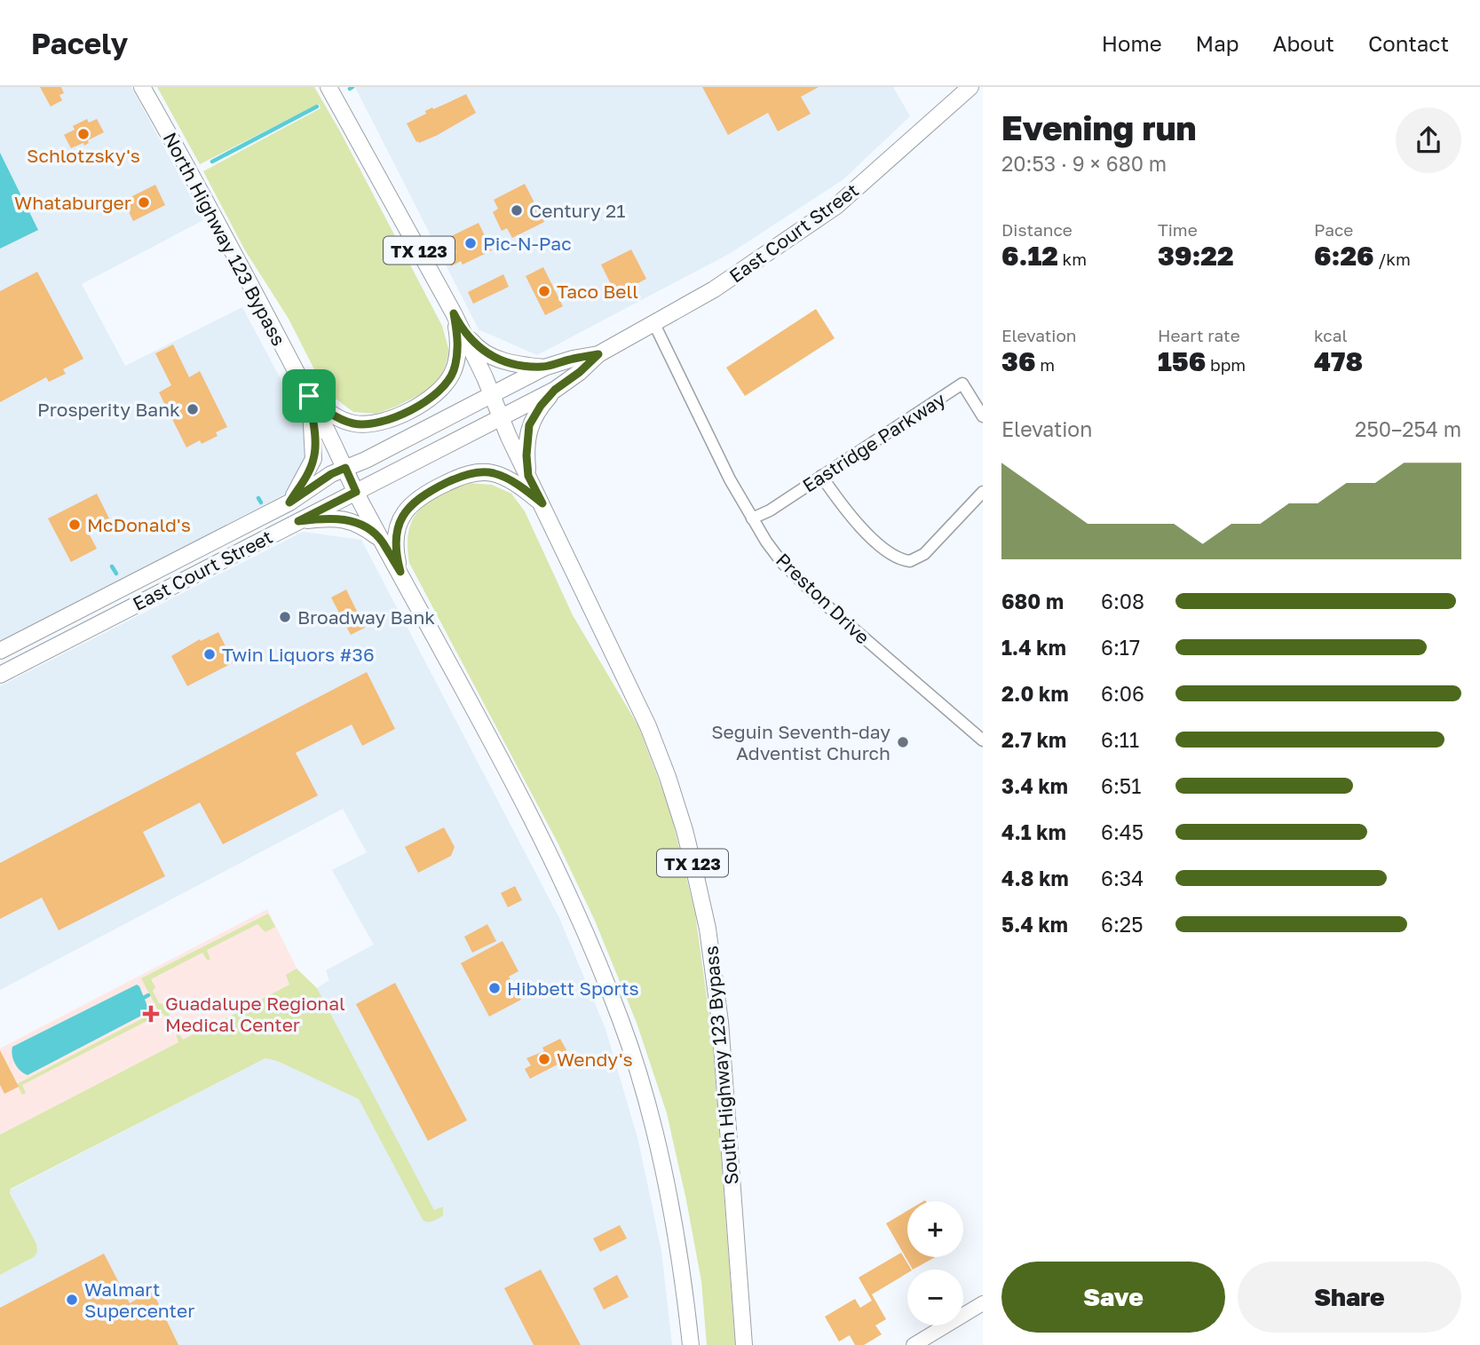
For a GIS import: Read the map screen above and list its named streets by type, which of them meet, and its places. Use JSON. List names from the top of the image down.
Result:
{
  "streets": {
    "main road": [
      "East Court Street",
      "North Highway 123 Bypass",
      "TX 123",
      "South Highway 123 Bypass"
    ],
    "street": ["Eastridge Parkway", "Preston Drive"]
  },
  "crossings": [
    ["East Court Street", "North Highway 123 Bypass"],
    ["East Court Street", "TX 123"],
    ["East Court Street", "Preston Drive"],
    ["East Court Street", "South Highway 123 Bypass"],
    ["TX 123", "South Highway 123 Bypass"],
    ["Eastridge Parkway", "Preston Drive"]
  ],
  "places": {
    "other": [
      "Schlotzsky's",
      "Whataburger",
      "Century 21",
      "Pic-N-Pac",
      "Taco Bell",
      "Prosperity Bank",
      "McDonald's",
      "Broadway Bank",
      "Twin Liquors #36",
      "Seguin Seventh-day Adventist Church",
      "Hibbett Sports",
      "Wendy's",
      "Walmart Supercenter"
    ],
    "health": ["Guadalupe Regional Medical Center"]
  },
  "page": {
    "header": "Pacely",
    "nav": [
      "Home",
      "Map",
      "About",
      "Contact"
    ],
    "heading": ["Evening run", "20:53 · 9 × 680 m"],
    "stats": [
      ["Distance", "6.12 km"],
      ["Time", "39:22"],
      ["Pace", "6:26 /km"],
      ["Elevation", "36 m"],
      ["Heart rate", "156 bpm"],
      ["kcal", "478"]
    ],
    "chart": ["Elevation", "250–254 m"],
    "list": [
      {
        "name": "680 m",
        "note": "6:08"
      },
      {
        "name": "1.4 km",
        "note": "6:17"
      },
      {
        "name": "2.0 km",
        "note": "6:06"
      },
      {
        "name": "2.7 km",
        "note": "6:11"
      },
      {
        "name": "3.4 km",
        "note": "6:51"
      },
      {
        "name": "4.1 km",
        "note": "6:45"
      },
      {
        "name": "4.8 km",
        "note": "6:34"
      },
      {
        "name": "5.4 km",
        "note": "6:25"
      }
    ],
    "map_buttons": ["+", "−"],
    "buttons": ["Save", "Share"]
  }
}
